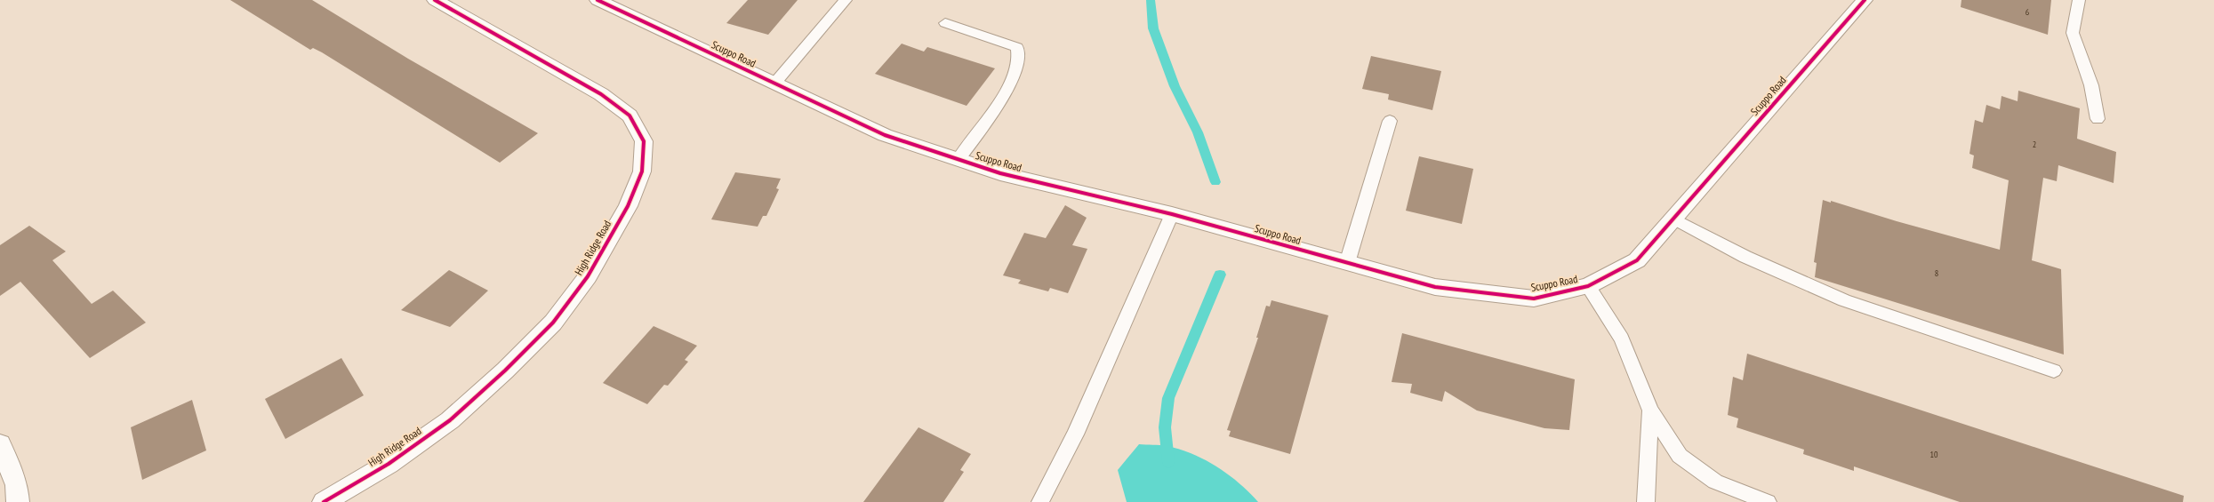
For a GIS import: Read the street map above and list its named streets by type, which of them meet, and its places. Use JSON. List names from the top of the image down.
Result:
{
  "streets": {
    "street": ["Scuppo Road", "High Ridge Road"]
  },
  "house_numbers": [
    "6",
    "2",
    "8",
    "10"
  ]
}
